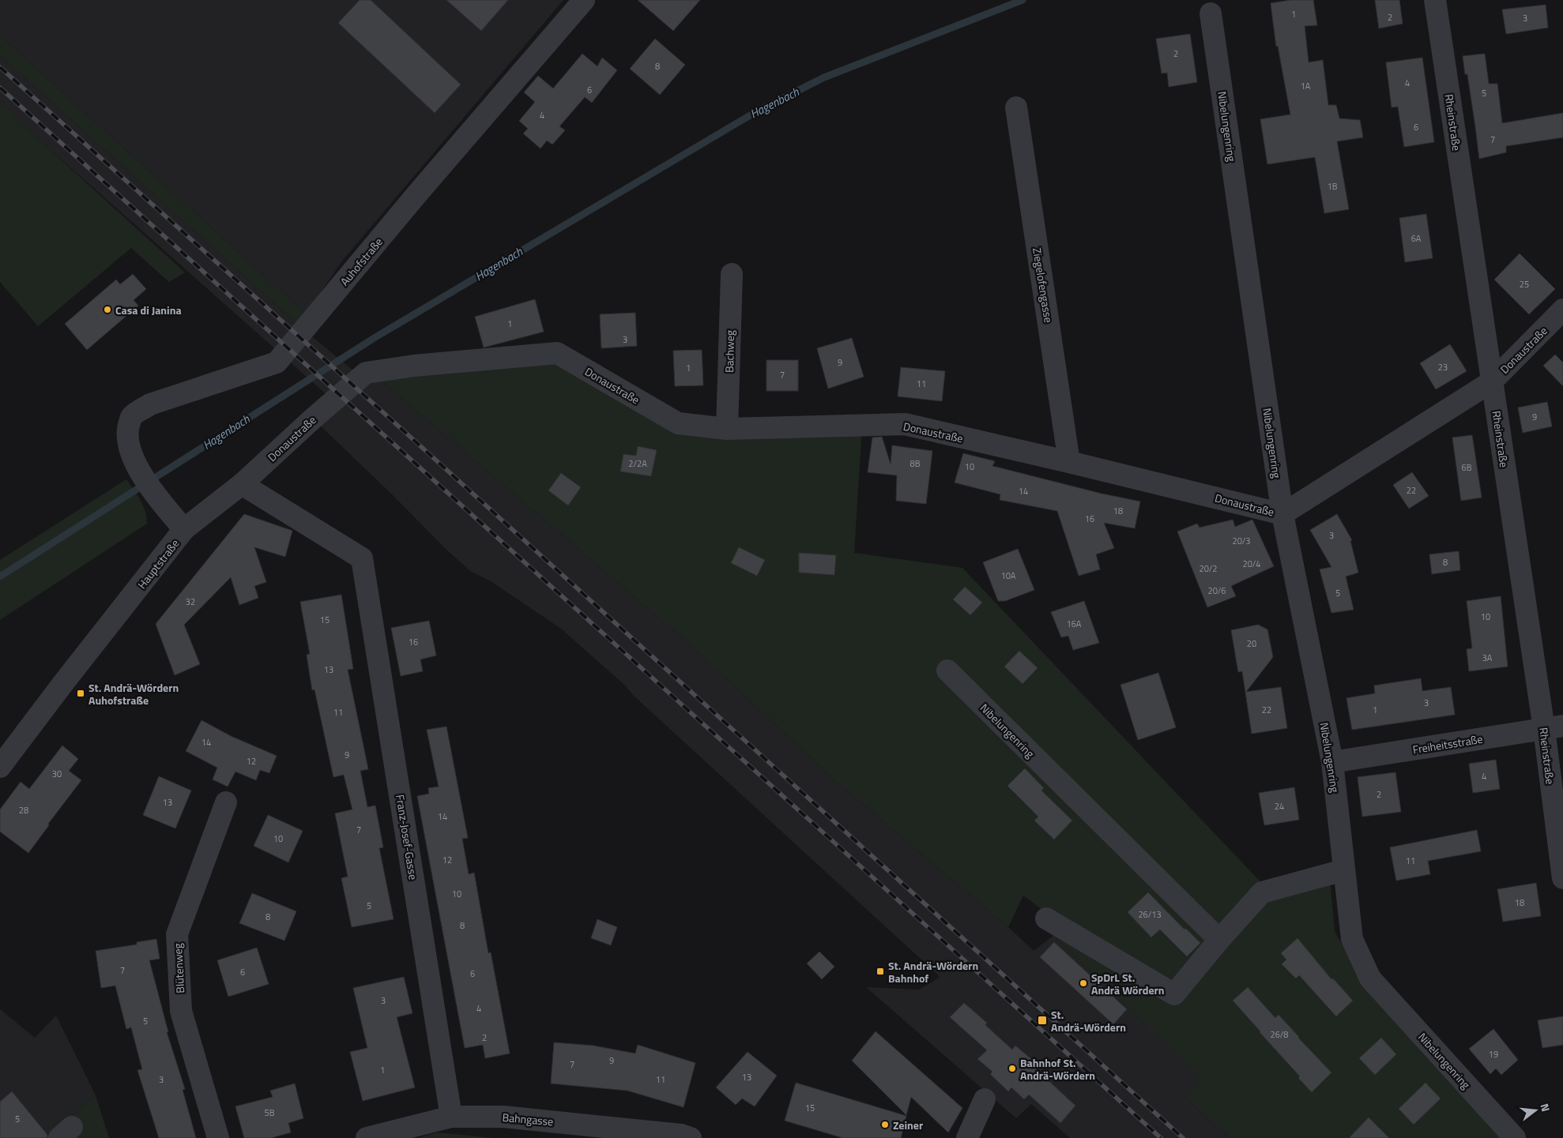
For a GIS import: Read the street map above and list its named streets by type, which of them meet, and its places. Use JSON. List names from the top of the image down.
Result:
{
  "streets": {
    "street": [
      "Rheinstraße",
      "Nibelungenring",
      "Auhofstraße",
      "Ziegelofengasse",
      "Donaustraße",
      "Bachweg",
      "Hauptstraße",
      "Freiheitsstraße",
      "Franz-Josef-Gasse",
      "Blütenweg",
      "Bahngasse"
    ]
  },
  "crossings": [
    ["Rheinstraße", "Donaustraße"],
    ["Rheinstraße", "Freiheitsstraße"],
    ["Nibelungenring", "Donaustraße"],
    ["Nibelungenring", "Freiheitsstraße"],
    ["Auhofstraße", "Hauptstraße"],
    ["Ziegelofengasse", "Donaustraße"],
    ["Donaustraße", "Bachweg"],
    ["Donaustraße", "Hauptstraße"],
    ["Donaustraße", "Franz-Josef-Gasse"],
    ["Hauptstraße", "Franz-Josef-Gasse"],
    ["Franz-Josef-Gasse", "Bahngasse"]
  ],
  "water": ["Hagenbach"],
  "places": {
    "other": [
      "Casa di Janina",
      "SpDrL St. Andrä Wördern",
      "Bahnhof St. Andrä-Wördern",
      "Zeiner"
    ],
    "transit": ["St. Andrä-Wördern Auhofstraße", "St. Andrä-Wördern Bahnhof", "St. Andrä-Wördern"]
  },
  "house_numbers": [
    "1",
    "2",
    "3",
    "2",
    "8",
    "4",
    "1A",
    "6",
    "5",
    "4",
    "6",
    "7",
    "1B",
    "6A",
    "25",
    "1",
    "3",
    "9",
    "23",
    "1",
    "7",
    "11",
    "9",
    "2/2A",
    "8B",
    "10",
    "6B",
    "22",
    "14",
    "18",
    "16",
    "3",
    "20/3",
    "8",
    "20/4",
    "20/2",
    "10A",
    "20/6",
    "5",
    "32",
    "10",
    "15",
    "16A",
    "16",
    "20",
    "3A",
    "13",
    "3",
    "22",
    "1",
    "11",
    "14",
    "9",
    "12",
    "30",
    "4",
    "2",
    "13",
    "24",
    "28",
    "14",
    "7",
    "10",
    "12",
    "11",
    "10",
    "18",
    "5",
    "26/13",
    "8",
    "8",
    "7",
    "6",
    "6",
    "3",
    "4",
    "5",
    "26/8",
    "2",
    "19",
    "9",
    "7",
    "1",
    "13",
    "3",
    "11",
    "15",
    "5B",
    "5"
  ],
  "north": "right"
}
